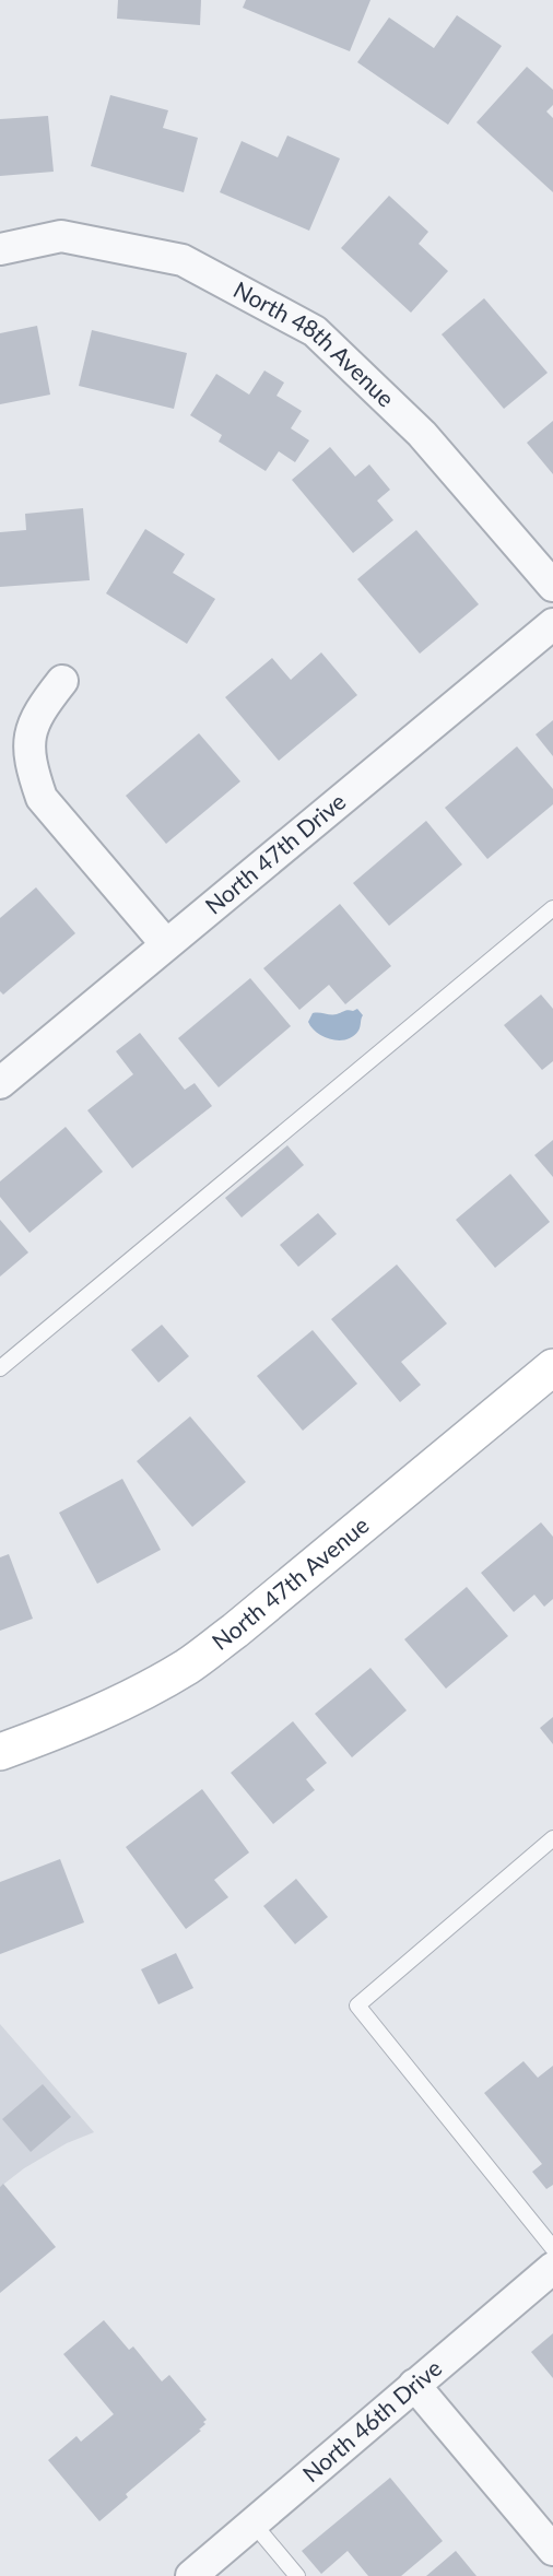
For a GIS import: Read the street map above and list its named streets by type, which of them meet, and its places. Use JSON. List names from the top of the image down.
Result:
{
  "streets": {
    "street": [
      "North 48th Avenue",
      "North 47th Drive",
      "North 47th Avenue",
      "North 46th Drive"
    ]
  }
}
